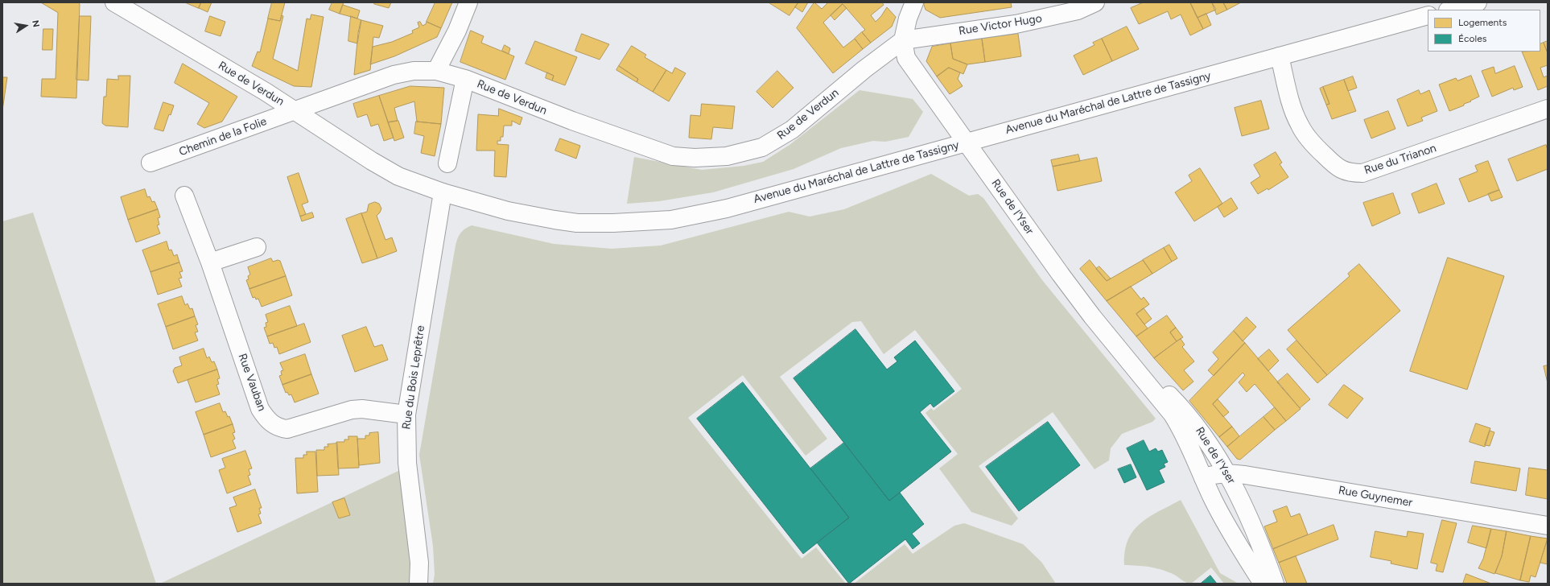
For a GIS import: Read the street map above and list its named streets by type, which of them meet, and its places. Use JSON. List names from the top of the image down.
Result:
{
  "streets": {
    "street": [
      "Rue Victor Hugo",
      "Rue de Verdun",
      "Avenue du Maréchal de Lattre de Tassigny",
      "Chemin de la Folie",
      "Rue du Trianon",
      "Rue de l'Yser",
      "Rue du Bois Leprêtre",
      "Rue Vauban",
      "Rue Guynemer"
    ]
  },
  "crossings": [
    ["Rue Victor Hugo", "Rue de Verdun"],
    ["Rue Victor Hugo", "Rue de l'Yser"],
    ["Rue de Verdun", "Avenue du Maréchal de Lattre de Tassigny"],
    ["Rue de Verdun", "Chemin de la Folie"],
    ["Rue de Verdun", "Rue de l'Yser"],
    ["Avenue du Maréchal de Lattre de Tassigny", "Chemin de la Folie"],
    ["Avenue du Maréchal de Lattre de Tassigny", "Rue du Trianon"],
    ["Avenue du Maréchal de Lattre de Tassigny", "Rue de l'Yser"],
    ["Avenue du Maréchal de Lattre de Tassigny", "Rue du Bois Leprêtre"],
    ["Rue de l'Yser", "Rue Guynemer"],
    ["Rue du Bois Leprêtre", "Rue Vauban"]
  ],
  "legend": ["Logements", "Écoles"],
  "north": "right"
}
